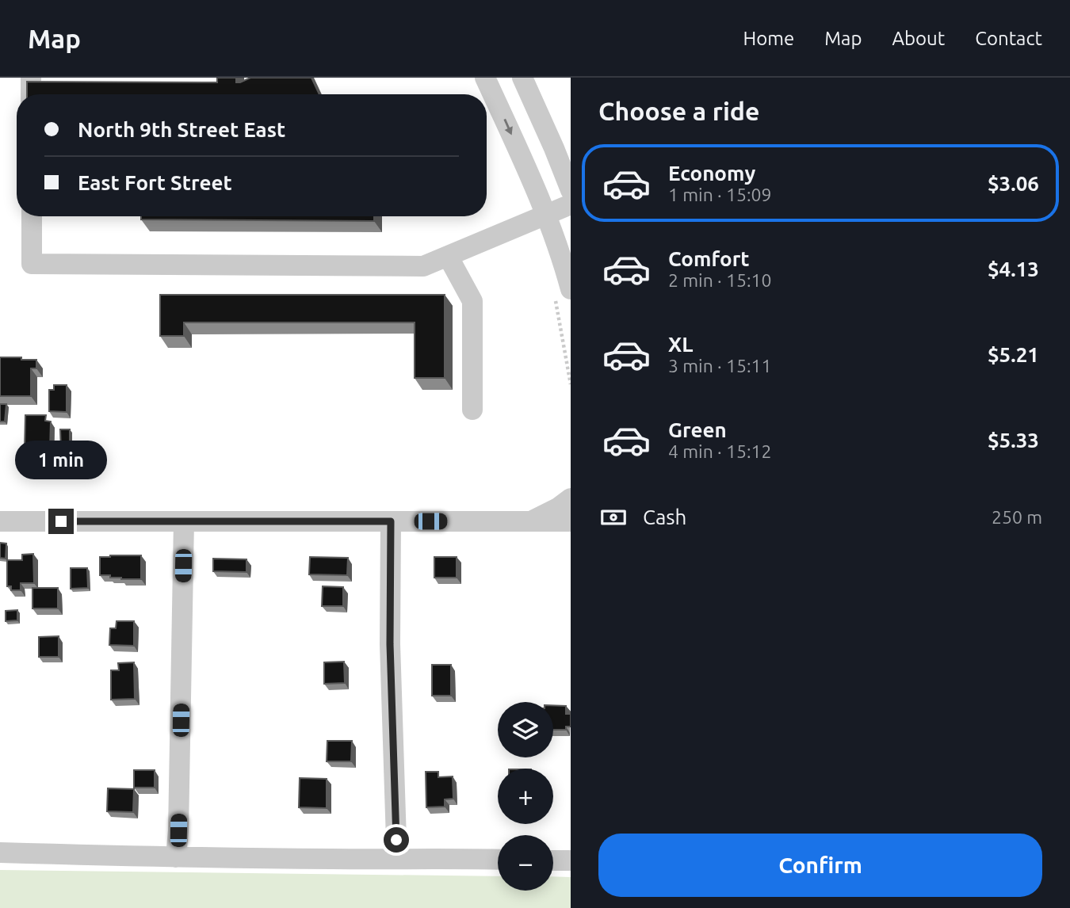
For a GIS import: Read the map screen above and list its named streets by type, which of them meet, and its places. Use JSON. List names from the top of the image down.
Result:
{
  "page": {
    "header": "Map",
    "nav": [
      "Home",
      "Map",
      "About",
      "Contact"
    ],
    "heading": "Choose a ride",
    "banner": ["North 9th Street East", "East Fort Street"],
    "list": [
      {
        "name": "Economy",
        "note": "1 min · 15:09",
        "value": "$3.06"
      },
      {
        "name": "Comfort",
        "note": "2 min · 15:10",
        "value": "$4.13"
      },
      {
        "name": "XL",
        "note": "3 min · 15:11",
        "value": "$5.21"
      },
      {
        "name": "Green",
        "note": "4 min · 15:12",
        "value": "$5.33"
      }
    ],
    "bubble": "1 min",
    "pay": ["Cash", "250 m"],
    "map_buttons": ["+", "−"],
    "buttons": "Confirm"
  }
}
